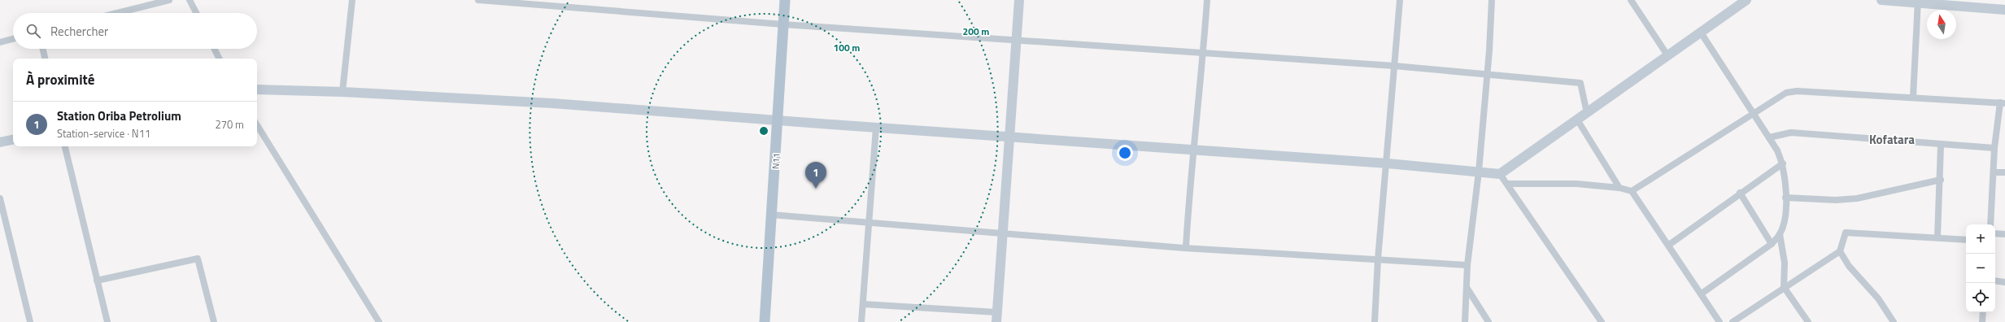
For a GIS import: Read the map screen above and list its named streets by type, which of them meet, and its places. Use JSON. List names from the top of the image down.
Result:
{
  "streets": {
    "main road": ["N11"]
  },
  "districts": ["Kofatara"],
  "north": "top",
  "page": {
    "search": "Rechercher",
    "heading": "À proximité",
    "list": [
      {
        "mark": "1",
        "name": "Station Oriba Petrolium",
        "note": "Station-service · N11",
        "value": "270 m"
      }
    ],
    "pins": "1",
    "map_buttons": ["+", "−"]
  },
  "rings": ["200 m", "100 m"]
}
